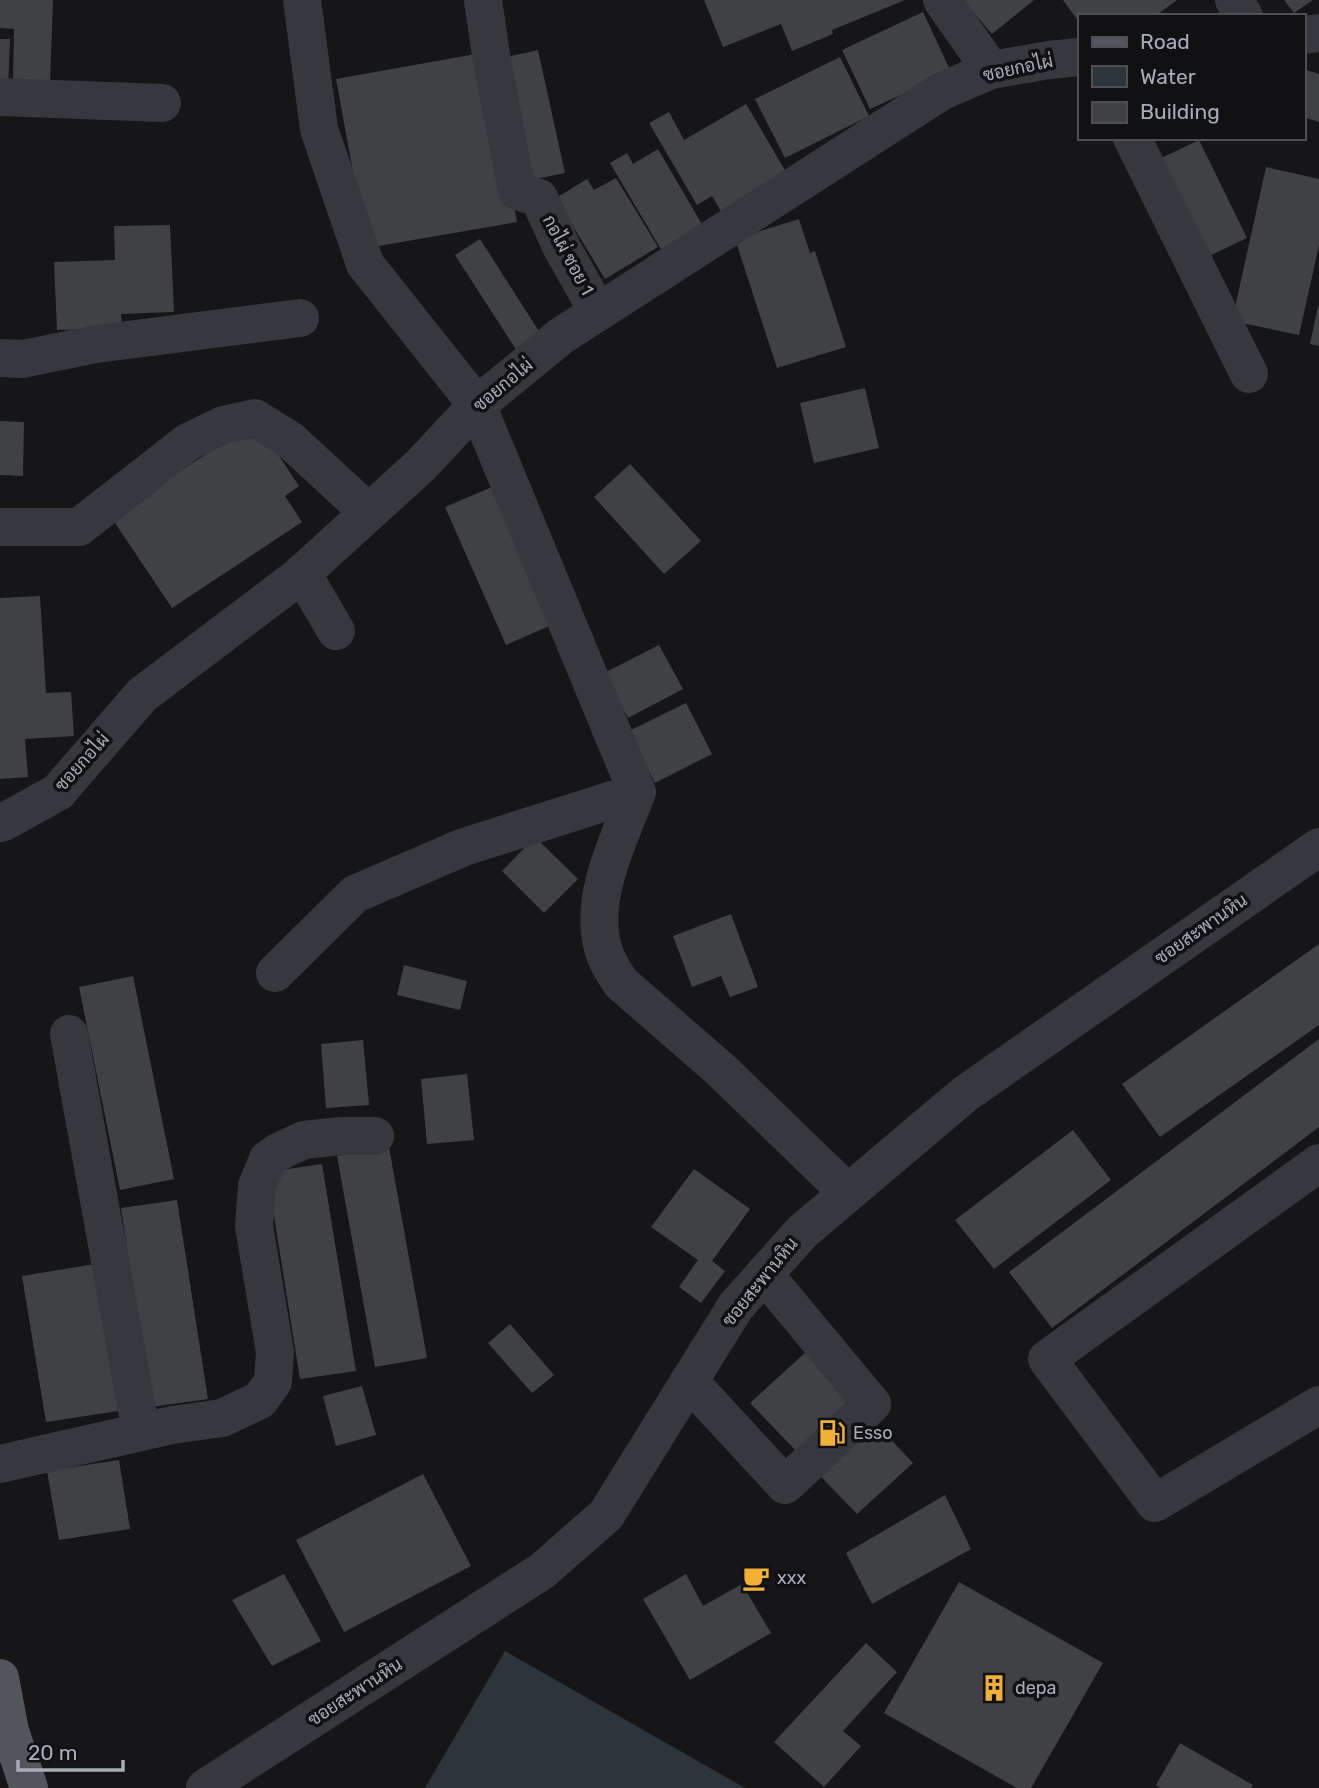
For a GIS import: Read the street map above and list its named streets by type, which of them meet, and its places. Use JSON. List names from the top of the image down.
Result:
{
  "streets": {
    "street": ["ซอยกอไผ่", "กอไผ่ ซอย 1", "ซอยสะพานหิน"]
  },
  "crossings": [
    ["ซอยกอไผ่", "กอไผ่ ซอย 1"]
  ],
  "places": {
    "fuel station": ["Esso"],
    "cafe": ["xxx"],
    "building": ["depa"]
  },
  "legend": ["Road", "Water", "Building"],
  "scale_bar": "20 m"
}
